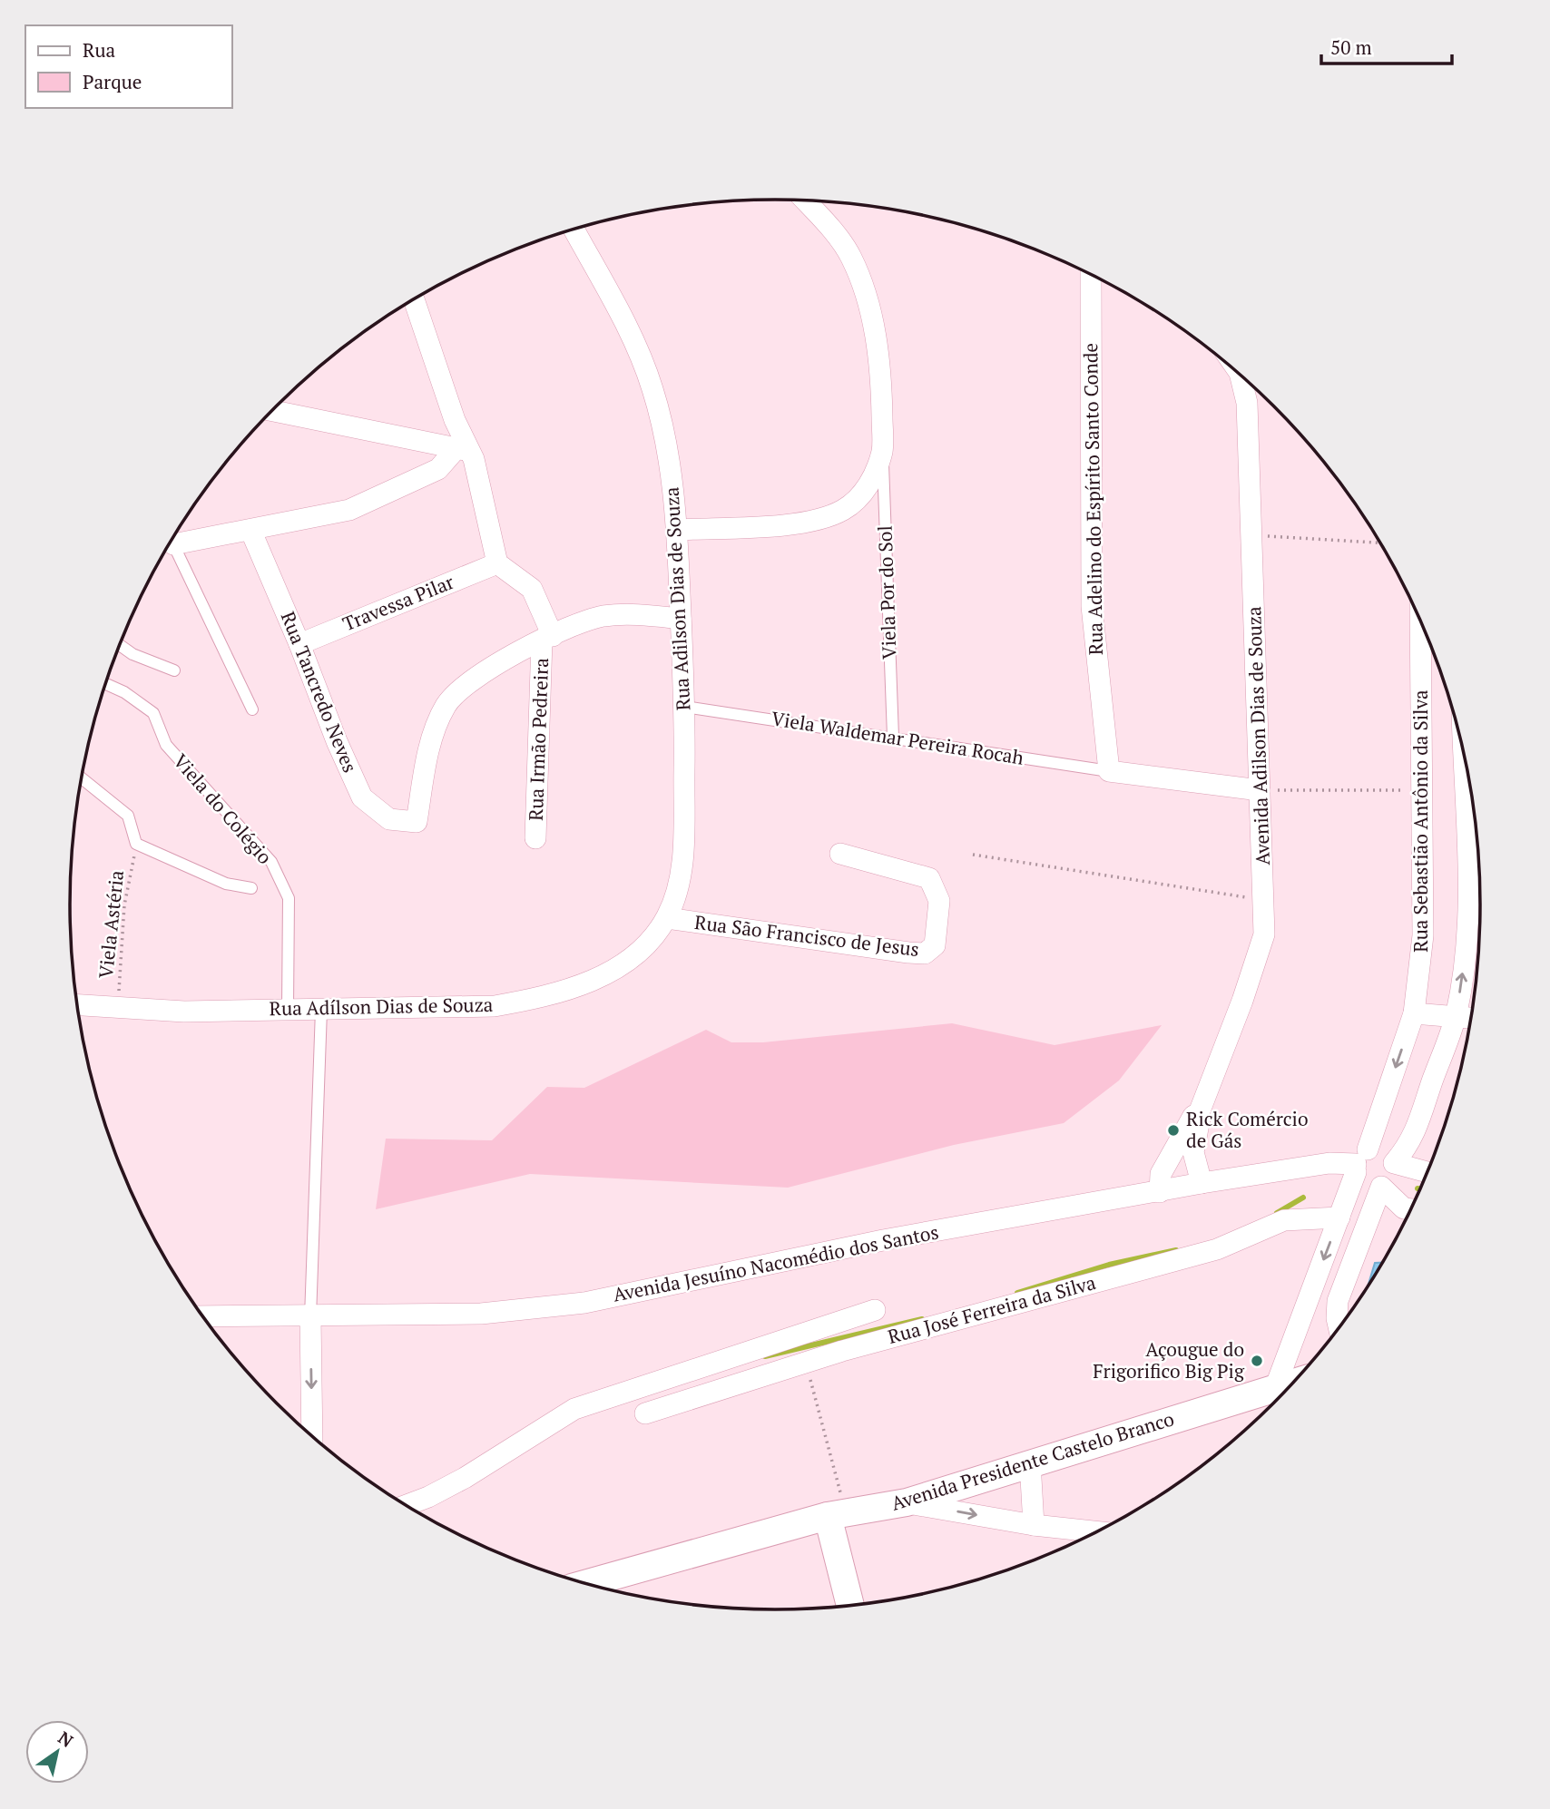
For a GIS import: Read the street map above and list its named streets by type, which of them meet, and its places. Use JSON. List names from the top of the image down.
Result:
{
  "streets": {
    "street": [
      "Rua Adelino do Espírito Santo Conde",
      "Rua Adilson Dias de Souza",
      "Travessa Pilar",
      "Rua Tancredo Neves",
      "Avenida Adilson Dias de Souza",
      "Rua Irmão Pedreira",
      "Rua Sebastião Antônio da Silva",
      "Rua São Francisco de Jesus",
      "Rua Adílson Dias de Souza",
      "Avenida Jesuíno Nacomédio dos Santos",
      "Rua José Ferreira da Silva",
      "Avenida Presidente Castelo Branco"
    ],
    "lane": ["Viela Por do Sol", "Viela Waldemar Pereira Rocah", "Viela do Colégio"],
    "path": ["Viela Astéria"]
  },
  "crossings": [
    ["Rua Adelino do Espírito Santo Conde", "Viela Waldemar Pereira Rocah"],
    ["Viela Por do Sol", "Viela Waldemar Pereira Rocah"],
    ["Rua Adilson Dias de Souza", "Viela Waldemar Pereira Rocah"],
    ["Rua Adilson Dias de Souza", "Rua São Francisco de Jesus"],
    ["Rua Adilson Dias de Souza", "Rua Adílson Dias de Souza"],
    ["Travessa Pilar", "Rua Tancredo Neves"],
    ["Rua Tancredo Neves", "Rua Irmão Pedreira"],
    ["Avenida Adilson Dias de Souza", "Avenida Jesuíno Nacomédio dos Santos"],
    ["Viela do Colégio", "Rua Adílson Dias de Souza"],
    ["Rua Sebastião Antônio da Silva", "Avenida Jesuíno Nacomédio dos Santos"],
    ["Rua Sebastião Antônio da Silva", "Rua José Ferreira da Silva"],
    ["Rua Sebastião Antônio da Silva", "Avenida Presidente Castelo Branco"],
    ["Viela Astéria", "Rua Adílson Dias de Souza"],
    ["Rua São Francisco de Jesus", "Rua Adílson Dias de Souza"]
  ],
  "places": ["Rick Comércio de Gás", "Açougue do Frigorifico Big Pig"],
  "legend": ["Rua", "Parque"],
  "scale_bar": "50 m",
  "north": "top right"
}
